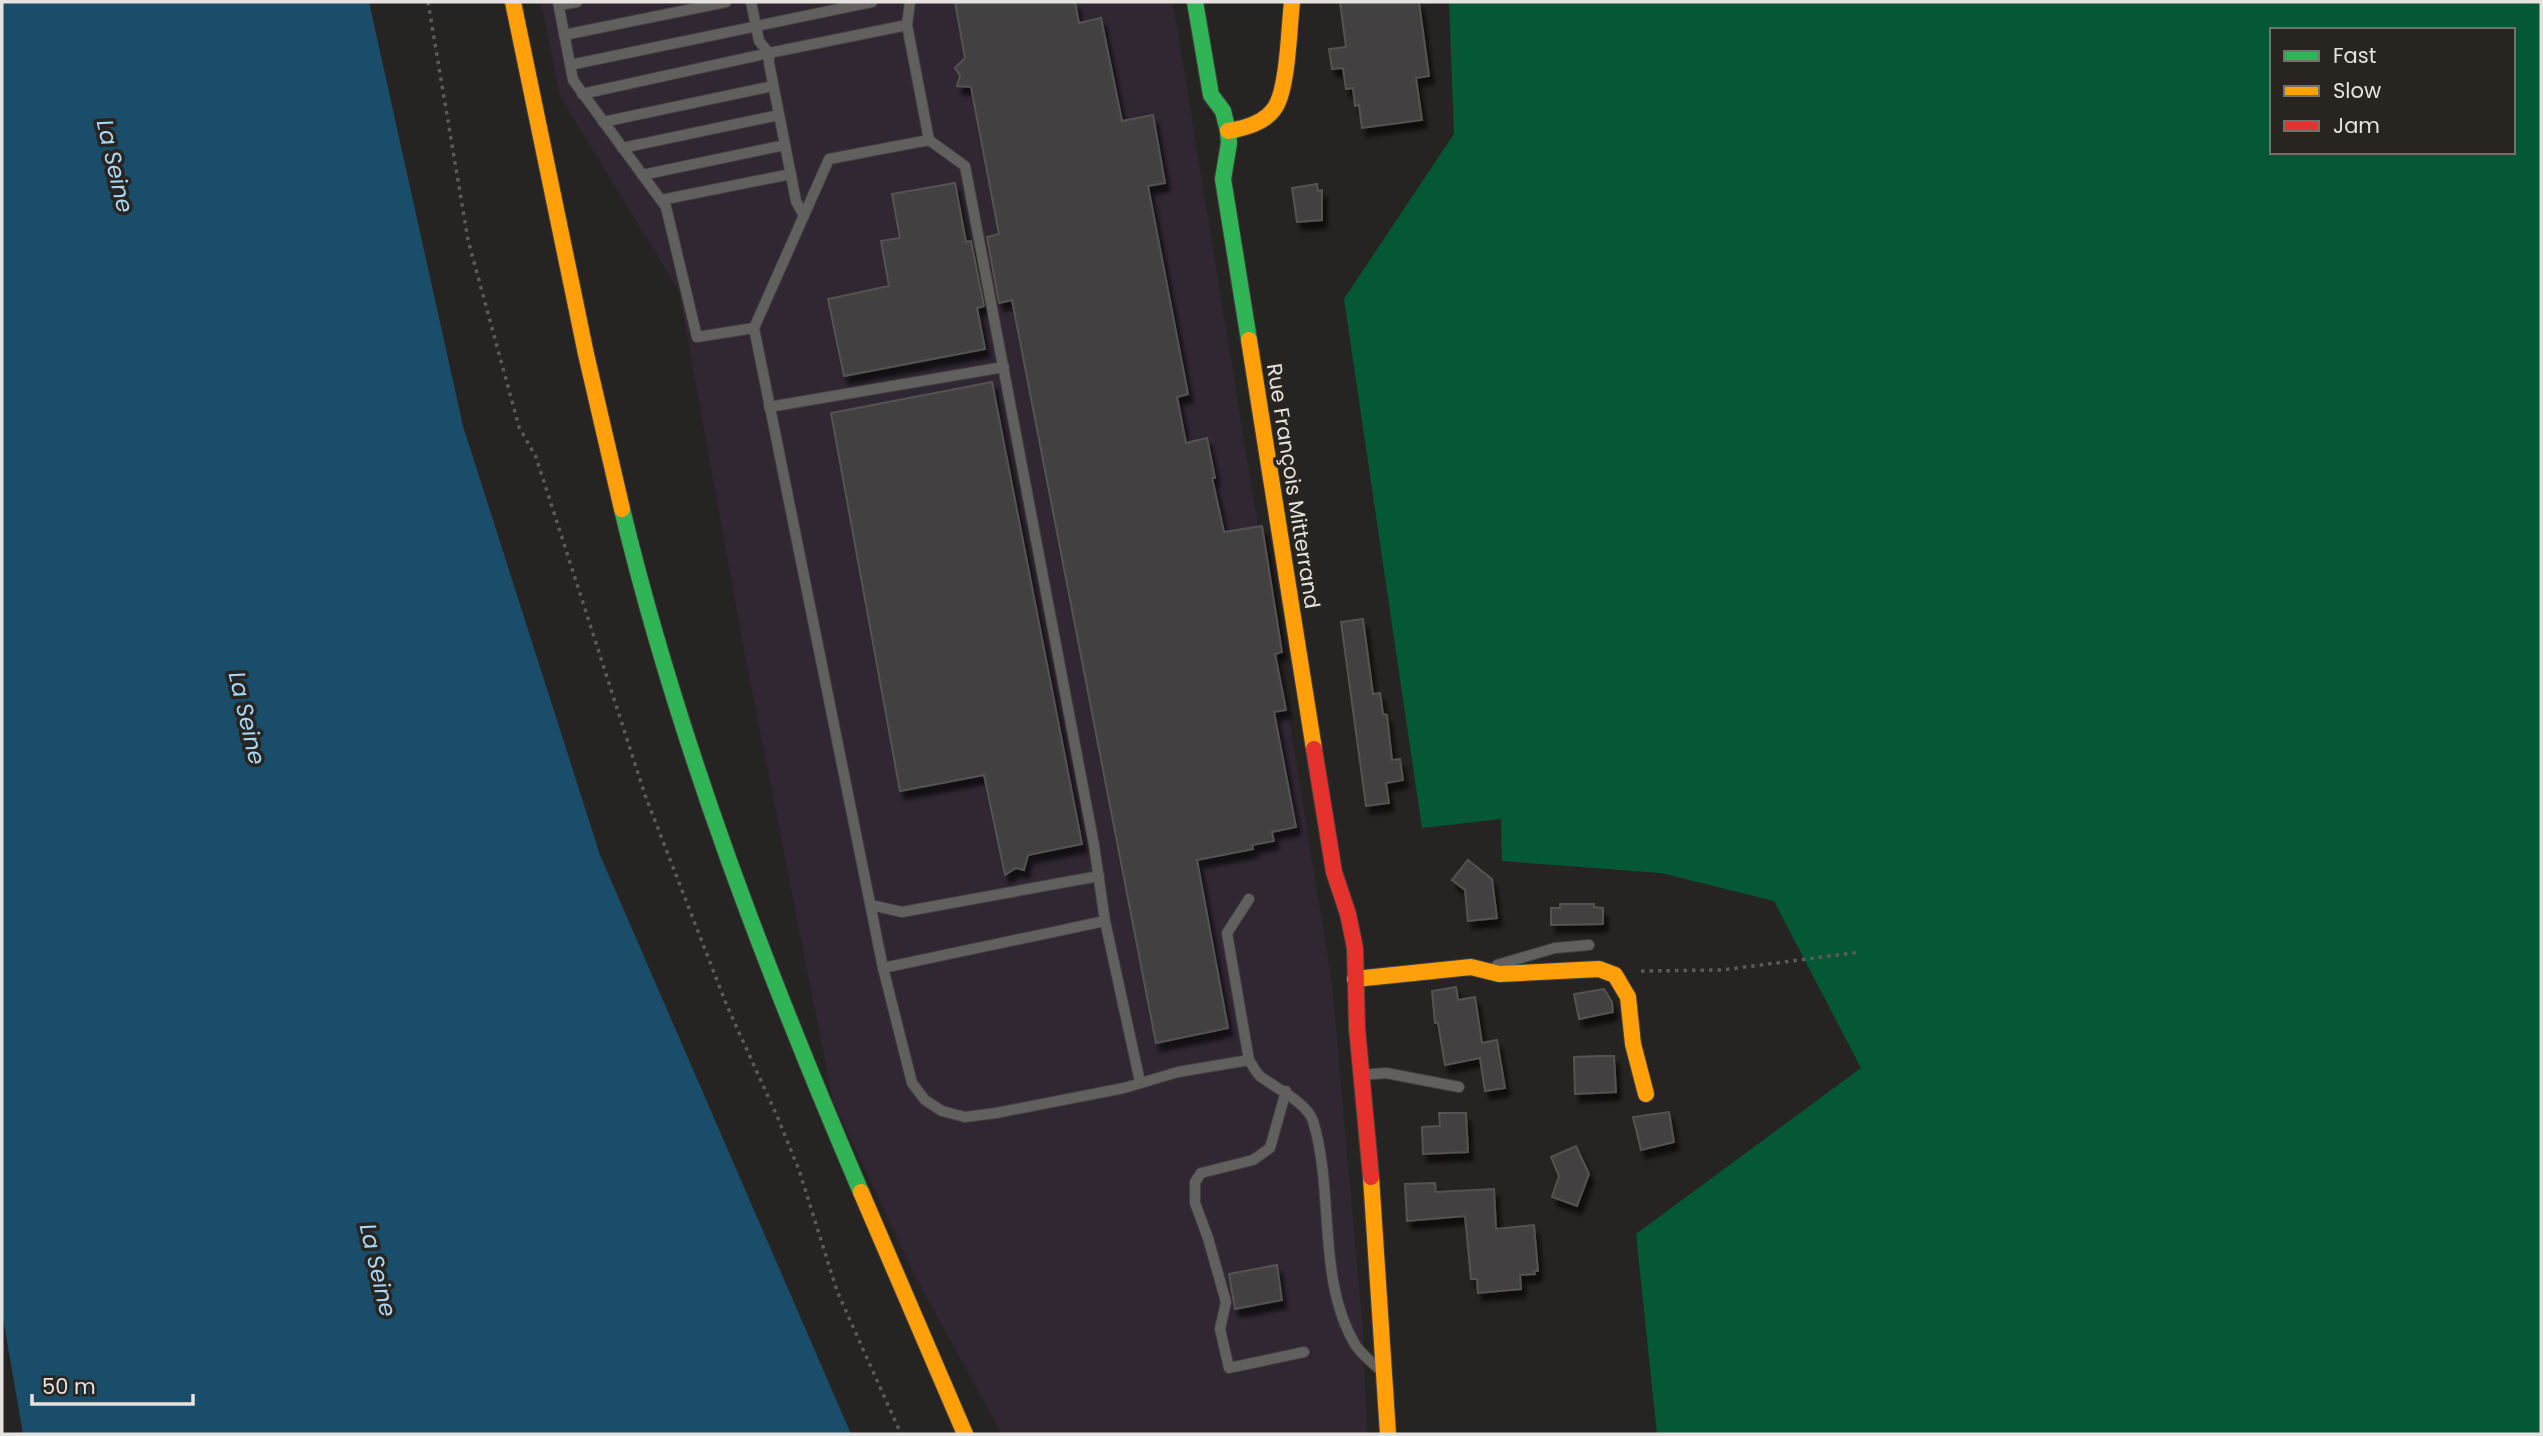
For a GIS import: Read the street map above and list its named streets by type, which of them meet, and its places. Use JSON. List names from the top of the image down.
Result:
{
  "streets": {
    "street": ["Rue François Mitterrand"]
  },
  "water": ["La Seine"],
  "legend": ["Fast", "Slow", "Jam"],
  "scale_bar": "50 m"
}
